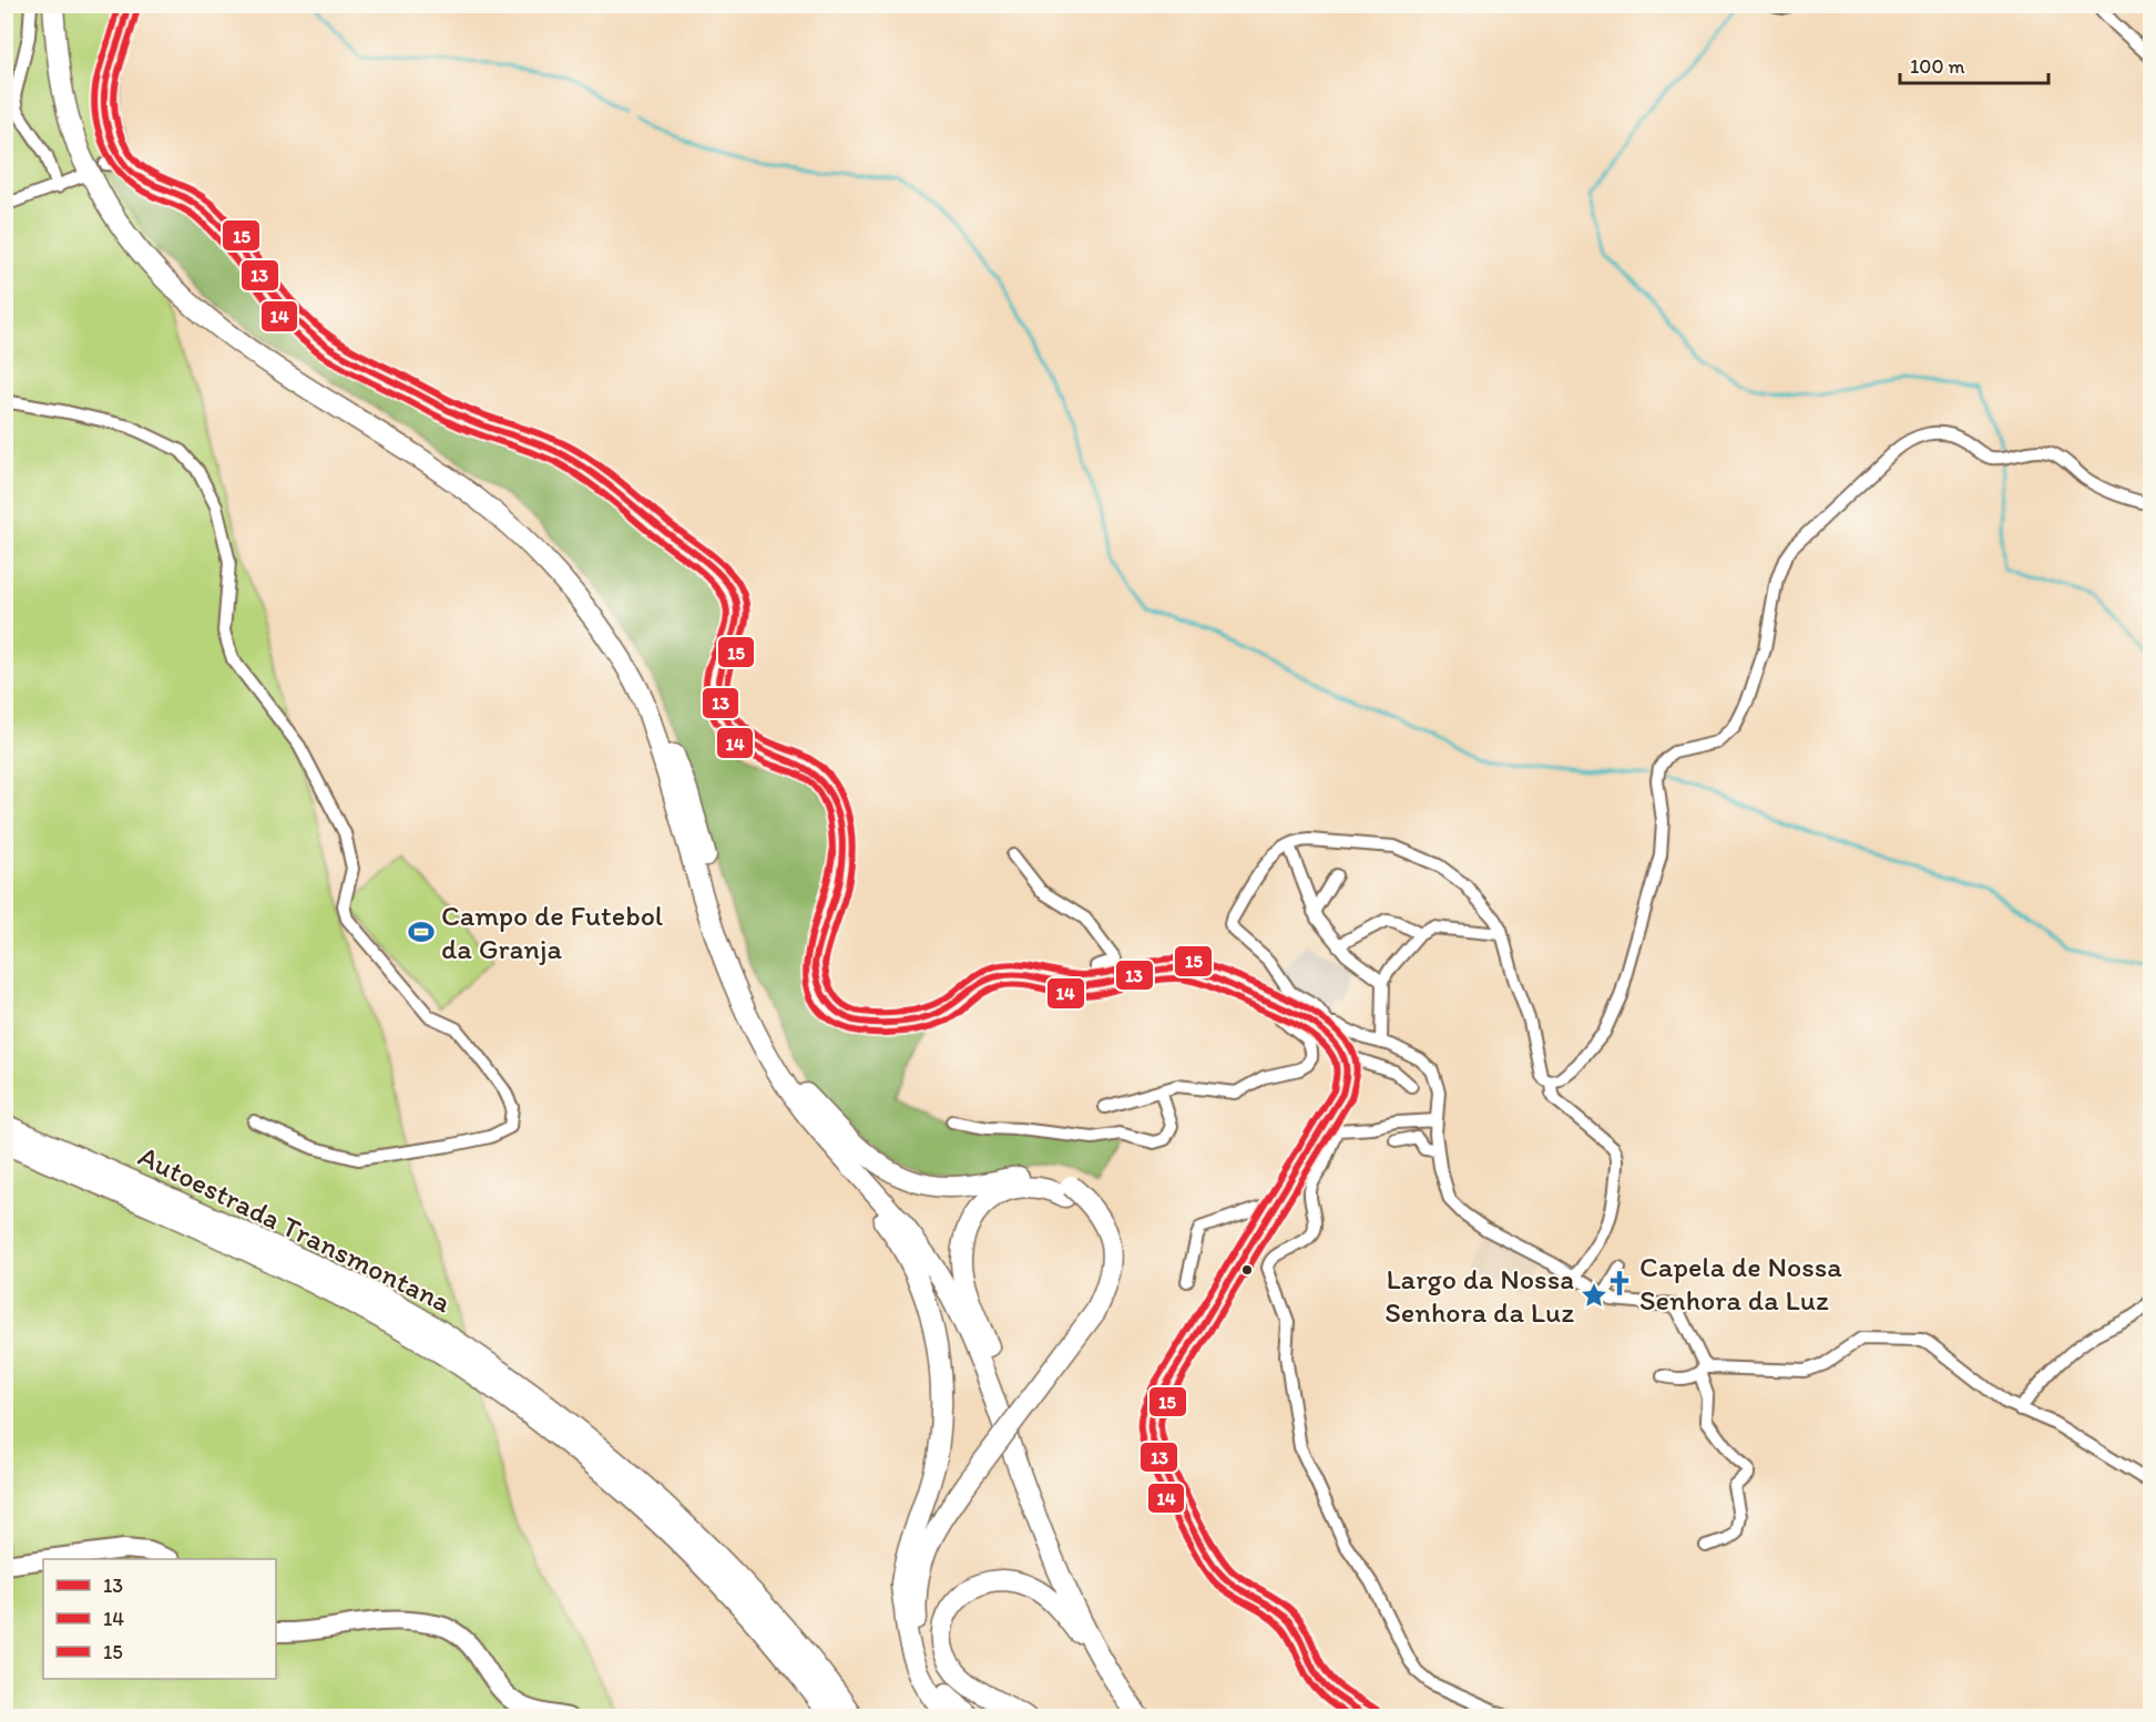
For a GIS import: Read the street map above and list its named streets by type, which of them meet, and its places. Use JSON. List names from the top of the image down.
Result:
{
  "streets": {
    "highway": ["Autoestrada Transmontana"]
  },
  "places": {
    "sports": ["Campo de Futebol da Granja"],
    "church": ["Capela de Nossa Senhora da Luz"],
    "place": ["Largo da Nossa Senhora da Luz"]
  },
  "lines": ["transit line 13", "transit line 14", "transit line 15"],
  "legend": ["13", "14", "15"],
  "scale_bar": "100 m"
}
